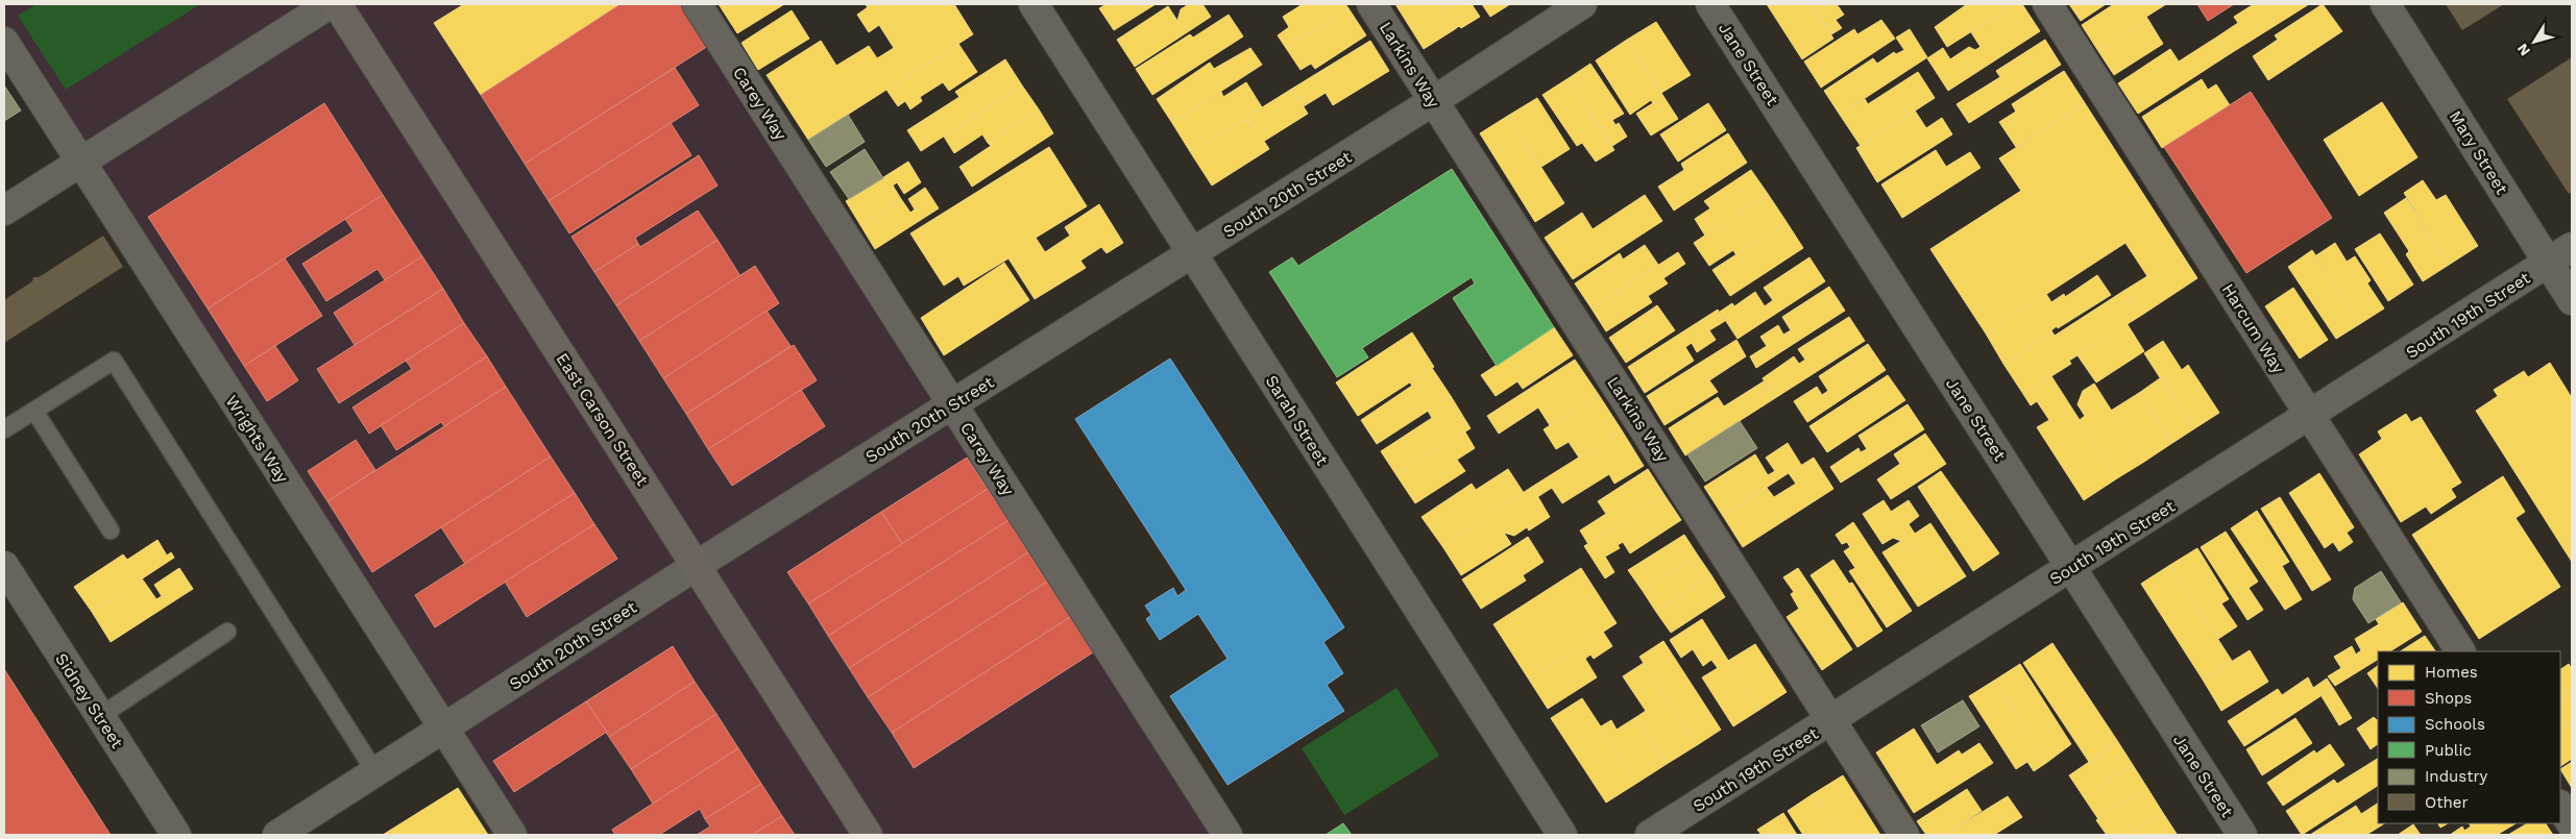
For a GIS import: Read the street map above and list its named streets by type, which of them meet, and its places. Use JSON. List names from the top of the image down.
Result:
{
  "streets": {
    "main road": ["East Carson Street"],
    "street": [
      "Jane Street",
      "Larkins Way",
      "Carey Way",
      "Mary Street",
      "South 20th Street",
      "South 19th Street",
      "Harcum Way",
      "Sarah Street",
      "Wrights Way",
      "Sidney Street"
    ]
  },
  "crossings": [
    ["Jane Street", "South 19th Street"],
    ["Larkins Way", "South 20th Street"],
    ["Larkins Way", "South 19th Street"],
    ["Carey Way", "South 20th Street"],
    ["Mary Street", "South 19th Street"],
    ["South 20th Street", "East Carson Street"],
    ["South 20th Street", "Sarah Street"],
    ["South 20th Street", "Wrights Way"],
    ["South 19th Street", "Harcum Way"]
  ],
  "legend": [
    "Homes",
    "Shops",
    "Schools",
    "Public",
    "Industry",
    "Other"
  ],
  "north": "bottom left"
}
